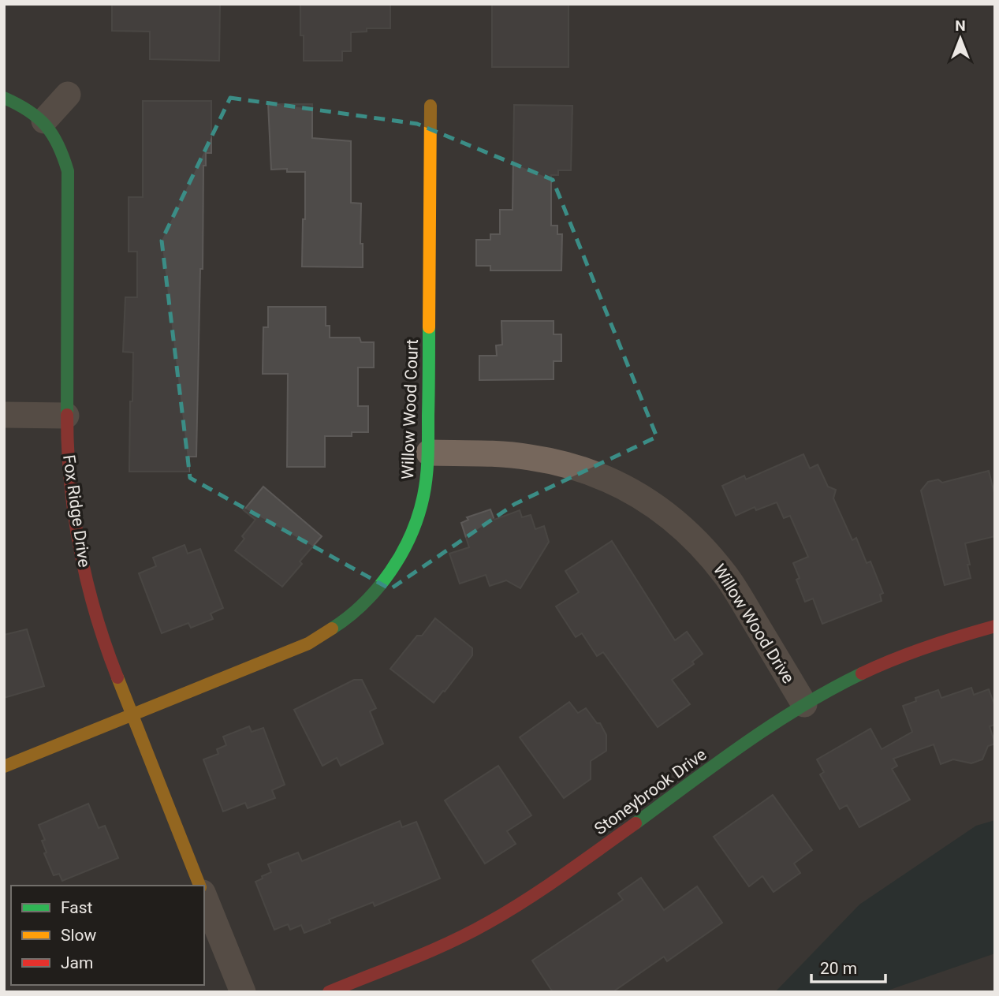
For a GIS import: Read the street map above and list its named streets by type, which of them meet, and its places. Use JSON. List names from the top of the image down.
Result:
{
  "streets": {
    "street": [
      "Willow Wood Court",
      "Fox Ridge Drive",
      "Willow Wood Drive",
      "Stoneybrook Drive"
    ]
  },
  "crossings": [
    ["Willow Wood Court", "Fox Ridge Drive"],
    ["Willow Wood Court", "Willow Wood Drive"],
    ["Willow Wood Drive", "Stoneybrook Drive"]
  ],
  "legend": ["Fast", "Slow", "Jam"],
  "scale_bar": "20 m",
  "north": "top"
}
